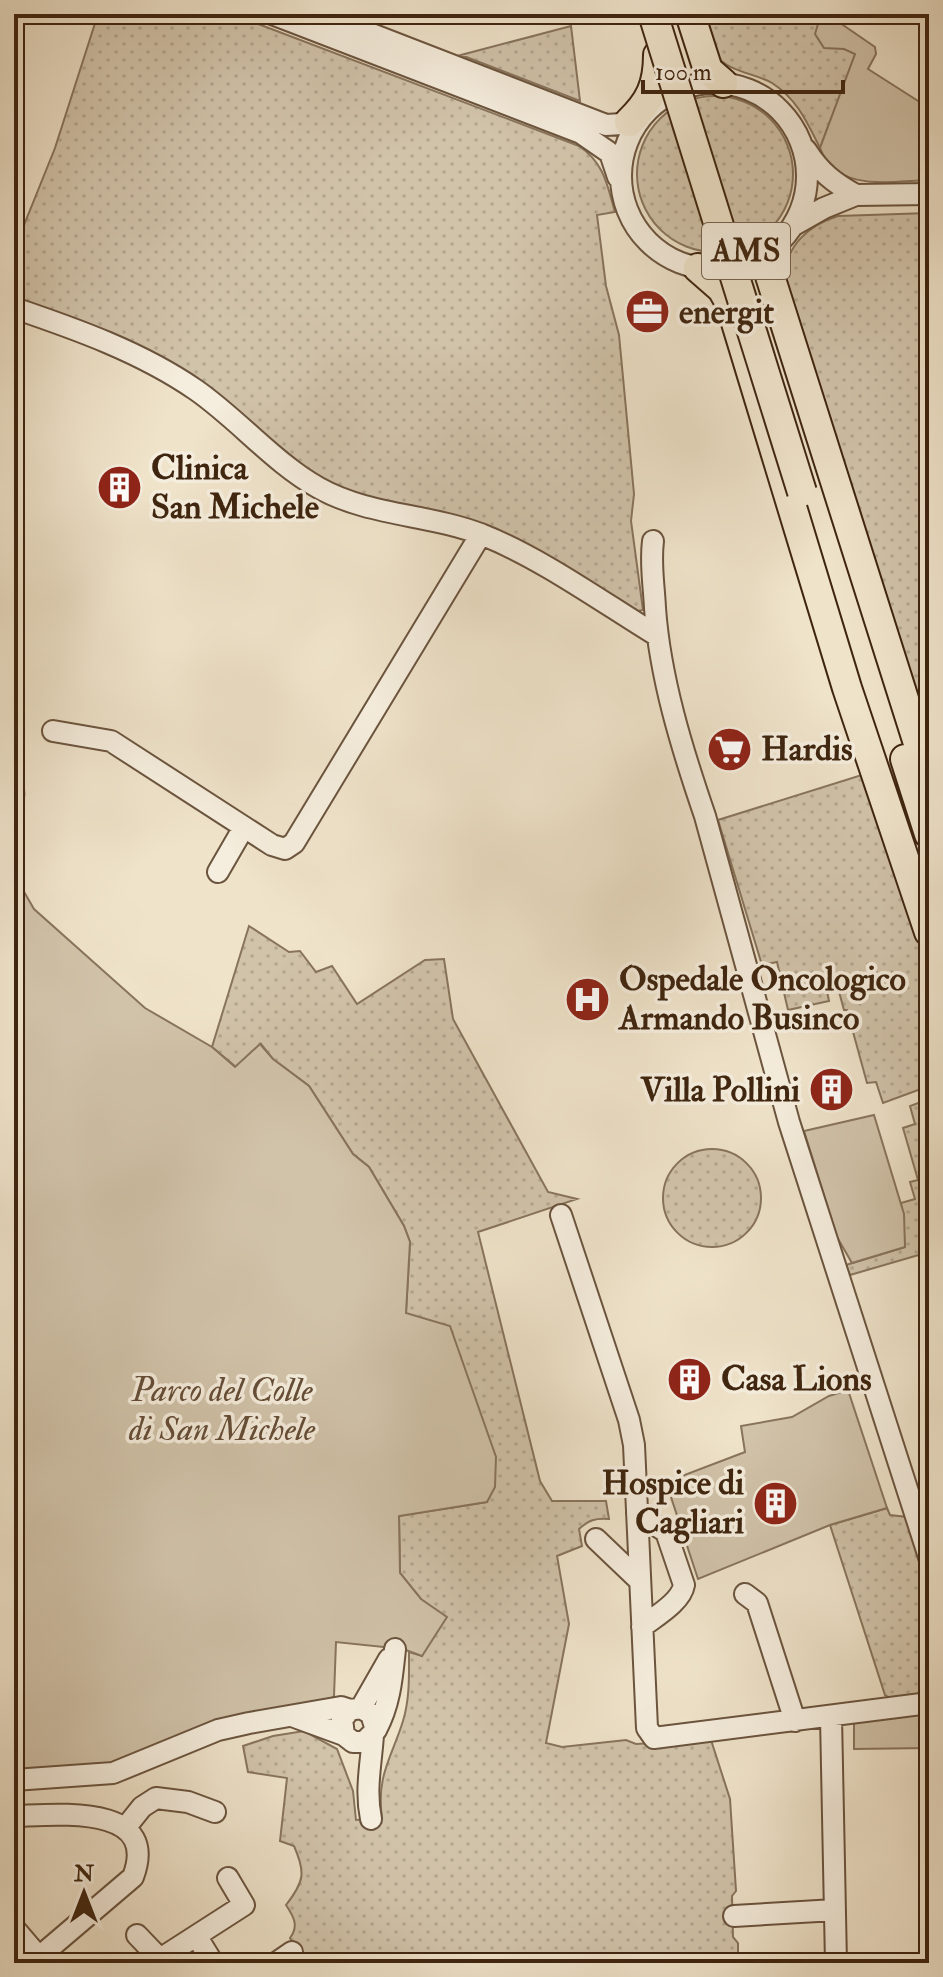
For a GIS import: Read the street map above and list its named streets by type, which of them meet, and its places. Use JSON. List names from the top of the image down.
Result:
{
  "streets": {
    "highway": ["AMS"]
  },
  "parks": ["Parco del Colle di San Michele"],
  "places": {
    "office": ["energit"],
    "building": [
      "Clinica San Michele",
      "Villa Pollini",
      "Casa Lions",
      "Hospice di Cagliari"
    ],
    "supermarket": ["Hardis"],
    "hospital": ["Ospedale Oncologico Armando Businco"]
  },
  "scale_bar": "100 m",
  "north": "top"
}
